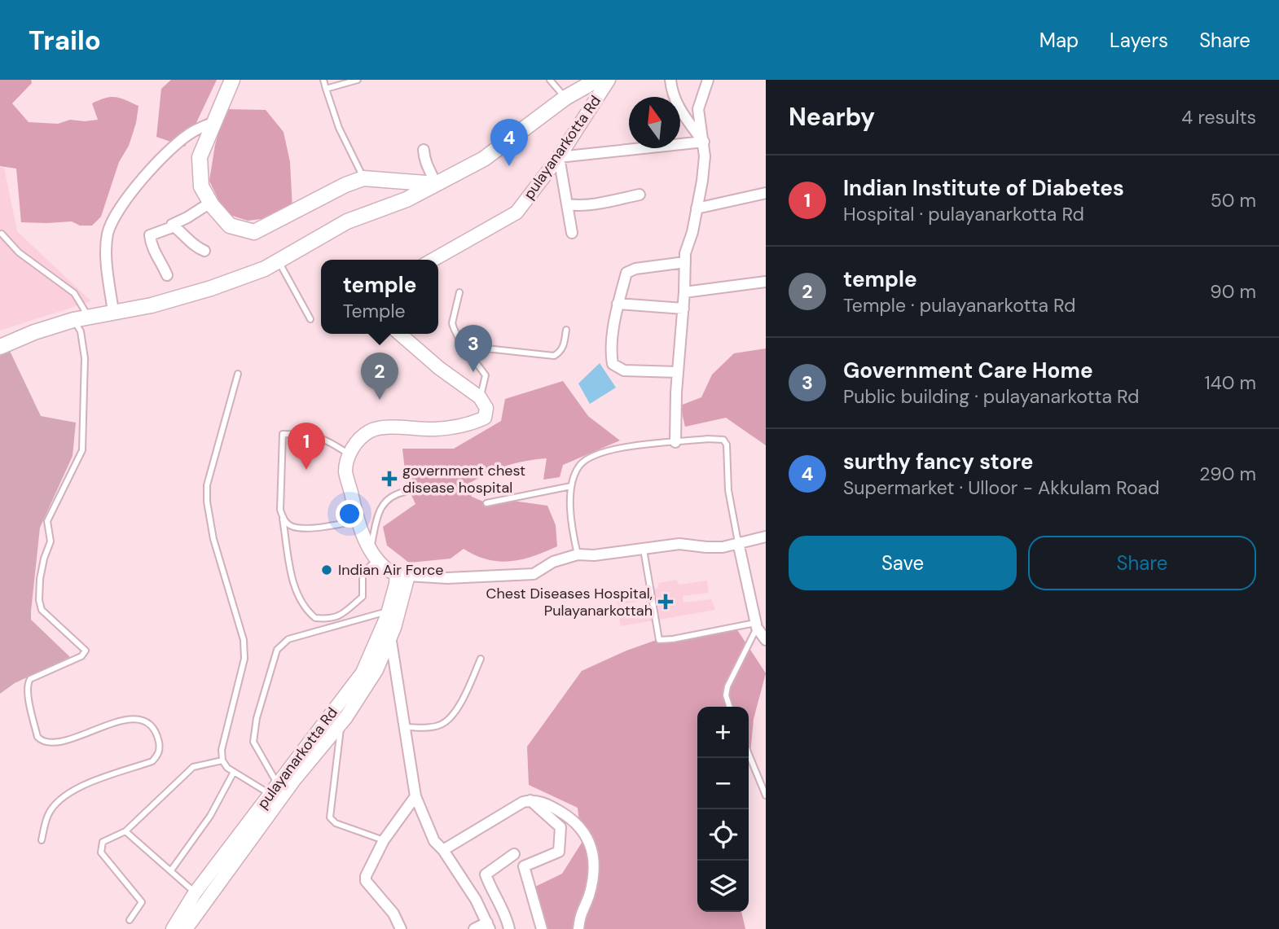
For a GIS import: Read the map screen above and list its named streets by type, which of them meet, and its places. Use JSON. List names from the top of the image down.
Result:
{
  "streets": {
    "street": ["pulayanarkotta Rd"]
  },
  "places": {
    "health": ["government chest disease hospital", "Chest Diseases Hospital, Pulayanarkottah"],
    "other": ["Indian Air Force"]
  },
  "north": "top",
  "page": {
    "header": "Trailo",
    "nav": ["Map", "Layers", "Share"],
    "heading": ["Nearby", "4 results"],
    "pins": [
      "4",
      "3",
      "2",
      "1"
    ],
    "list": [
      {
        "mark": "1",
        "name": "Indian Institute of Diabetes",
        "note": "Hospital · pulayanarkotta Rd",
        "value": "50 m"
      },
      {
        "mark": "2",
        "name": "temple",
        "note": "Temple · pulayanarkotta Rd",
        "value": "90 m"
      },
      {
        "mark": "3",
        "name": "Government Care Home",
        "note": "Public building · pulayanarkotta Rd",
        "value": "140 m"
      },
      {
        "mark": "4",
        "name": "surthy fancy store",
        "note": "Supermarket · Ulloor - Akkulam Road",
        "value": "290 m"
      }
    ],
    "popup": ["temple", "Temple"],
    "buttons": ["Save", "Share"],
    "map_buttons": ["+", "−"]
  }
}
